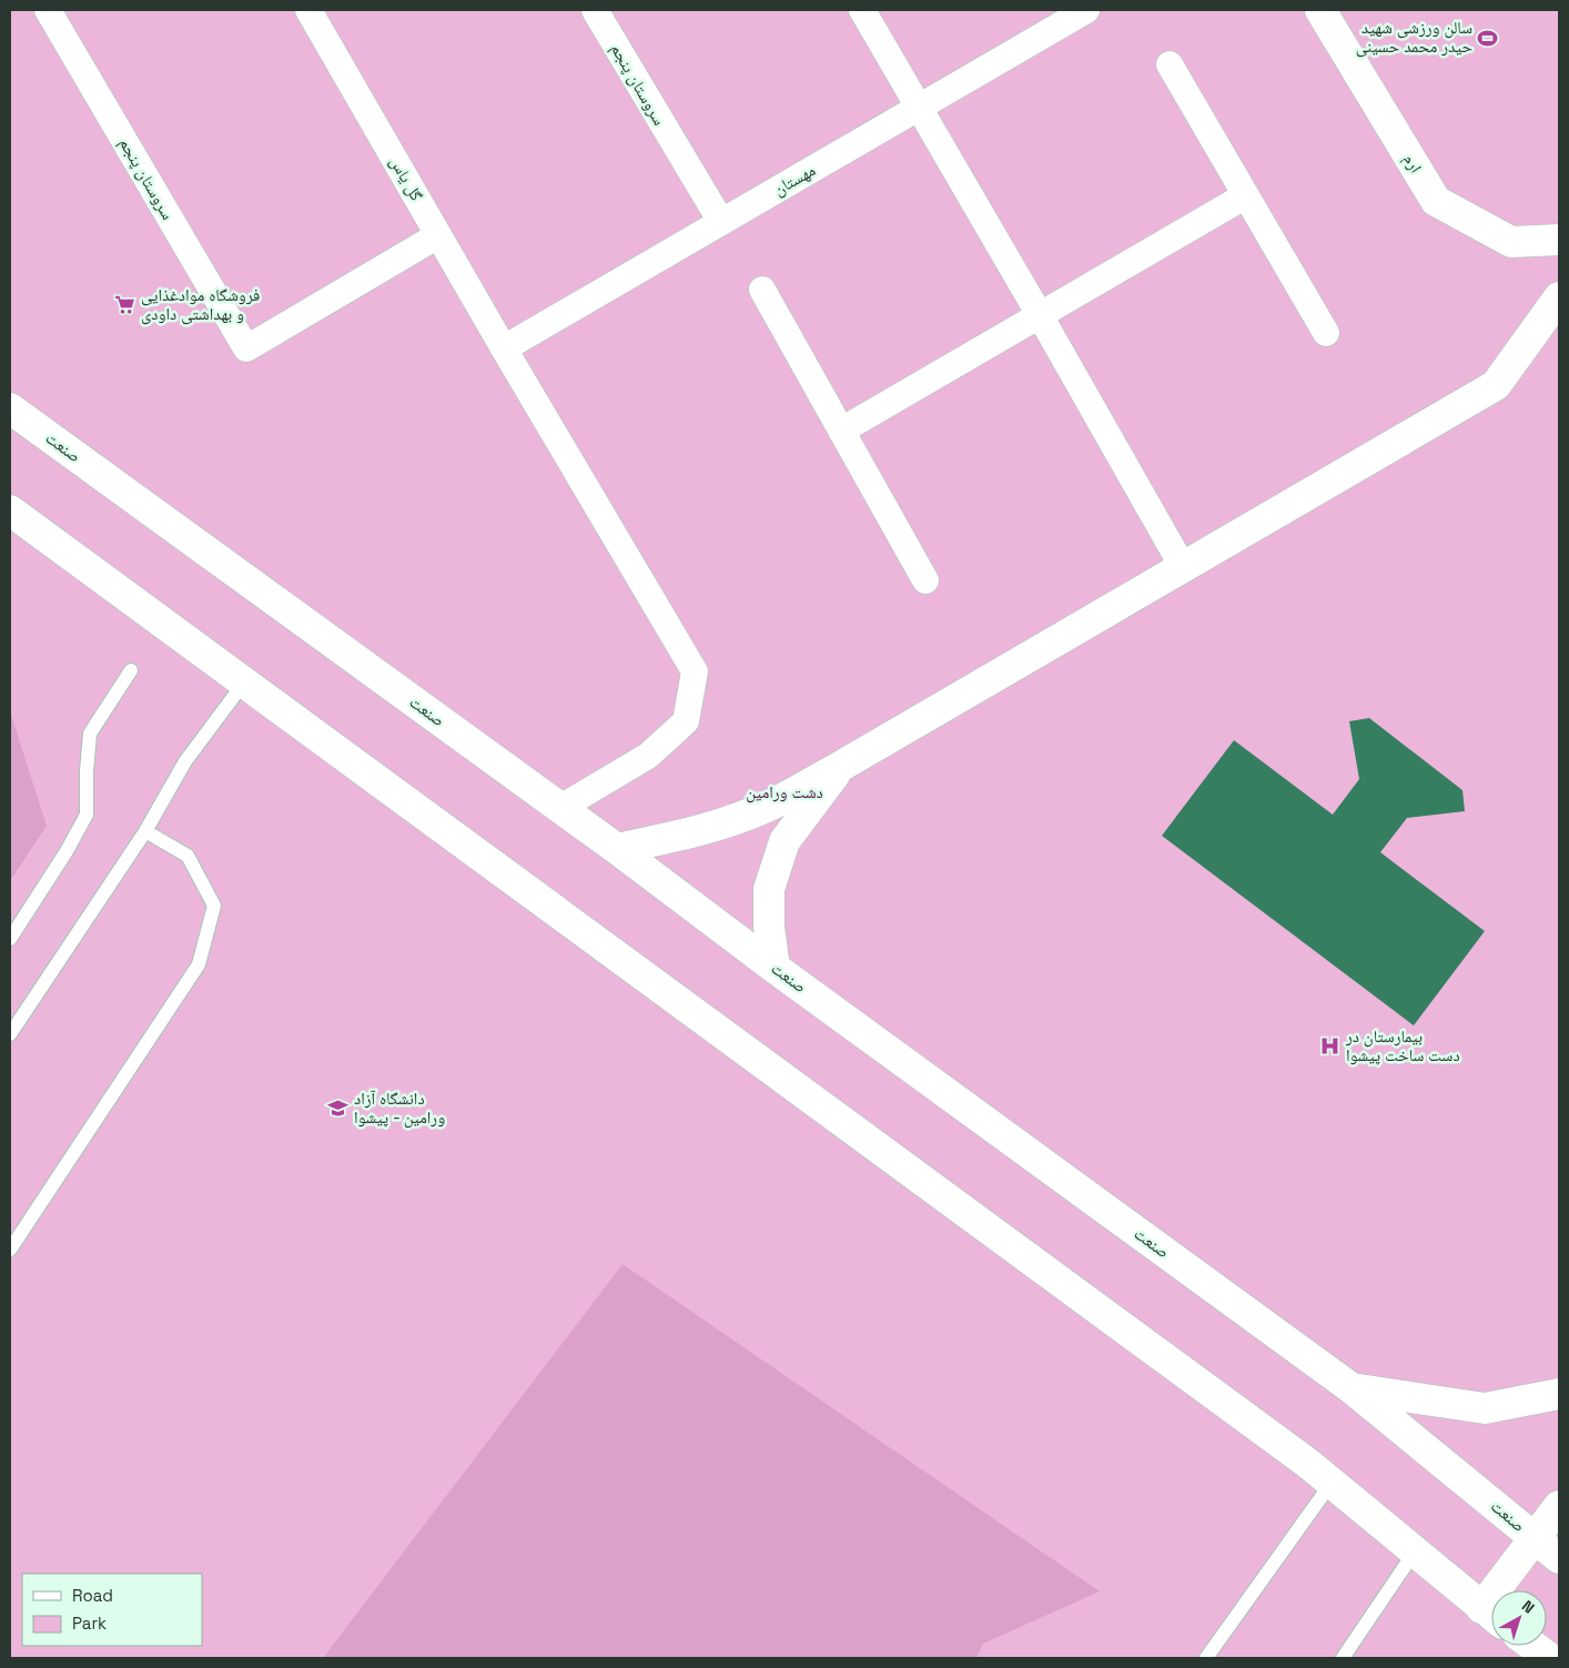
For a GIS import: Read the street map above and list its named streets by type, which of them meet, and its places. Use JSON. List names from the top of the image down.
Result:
{
  "streets": {
    "main road": ["ارم", "صنعت"],
    "street": ["سروستان پنجم", "گل ياس", "مهستان"]
  },
  "crossings": [
    ["سروستان پنجم", "گل ياس"],
    ["سروستان پنجم", "مهستان"],
    ["گل ياس", "مهستان"],
    ["گل ياس", "صنعت"]
  ],
  "parks": ["دشت ورامین"],
  "places": {
    "sports": ["سالن ورزشی شهید حیدر محمد حسینی"],
    "supermarket": ["فروشگاه موادغذایی و بهداشتی داودی"],
    "hospital": ["بیمارستان در دست ساخت پیشوا"],
    "school or university": ["دانشگاه آزاد ورامین - پیشوا"]
  },
  "legend": ["Road", "Park"],
  "north": "top right"
}
